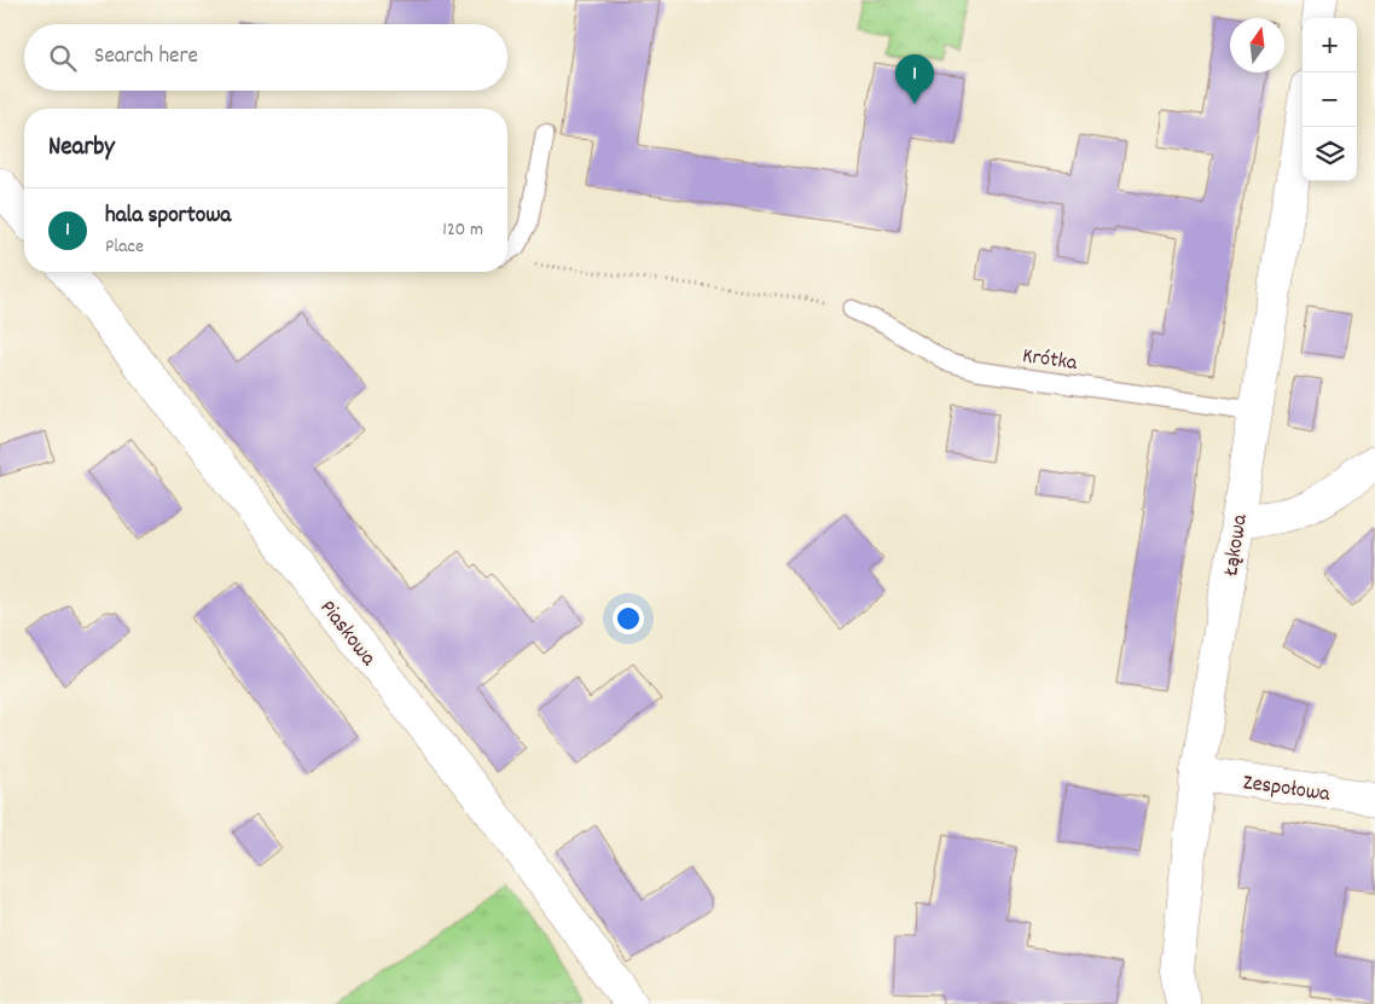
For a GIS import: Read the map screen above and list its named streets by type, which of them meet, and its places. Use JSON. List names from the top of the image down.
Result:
{
  "streets": {
    "street": ["Łąkowa", "Piaskowa", "Zespołowa"],
    "lane": ["Krótka"]
  },
  "crossings": [
    ["Krótka", "Łąkowa"],
    ["Łąkowa", "Zespołowa"]
  ],
  "north": "top",
  "page": {
    "map_buttons": ["+", "−"],
    "search": "Search here",
    "pins": "1",
    "heading": "Nearby",
    "list": [
      {
        "mark": "1",
        "name": "hala sportowa",
        "note": "Place",
        "value": "120 m"
      }
    ]
  }
}
